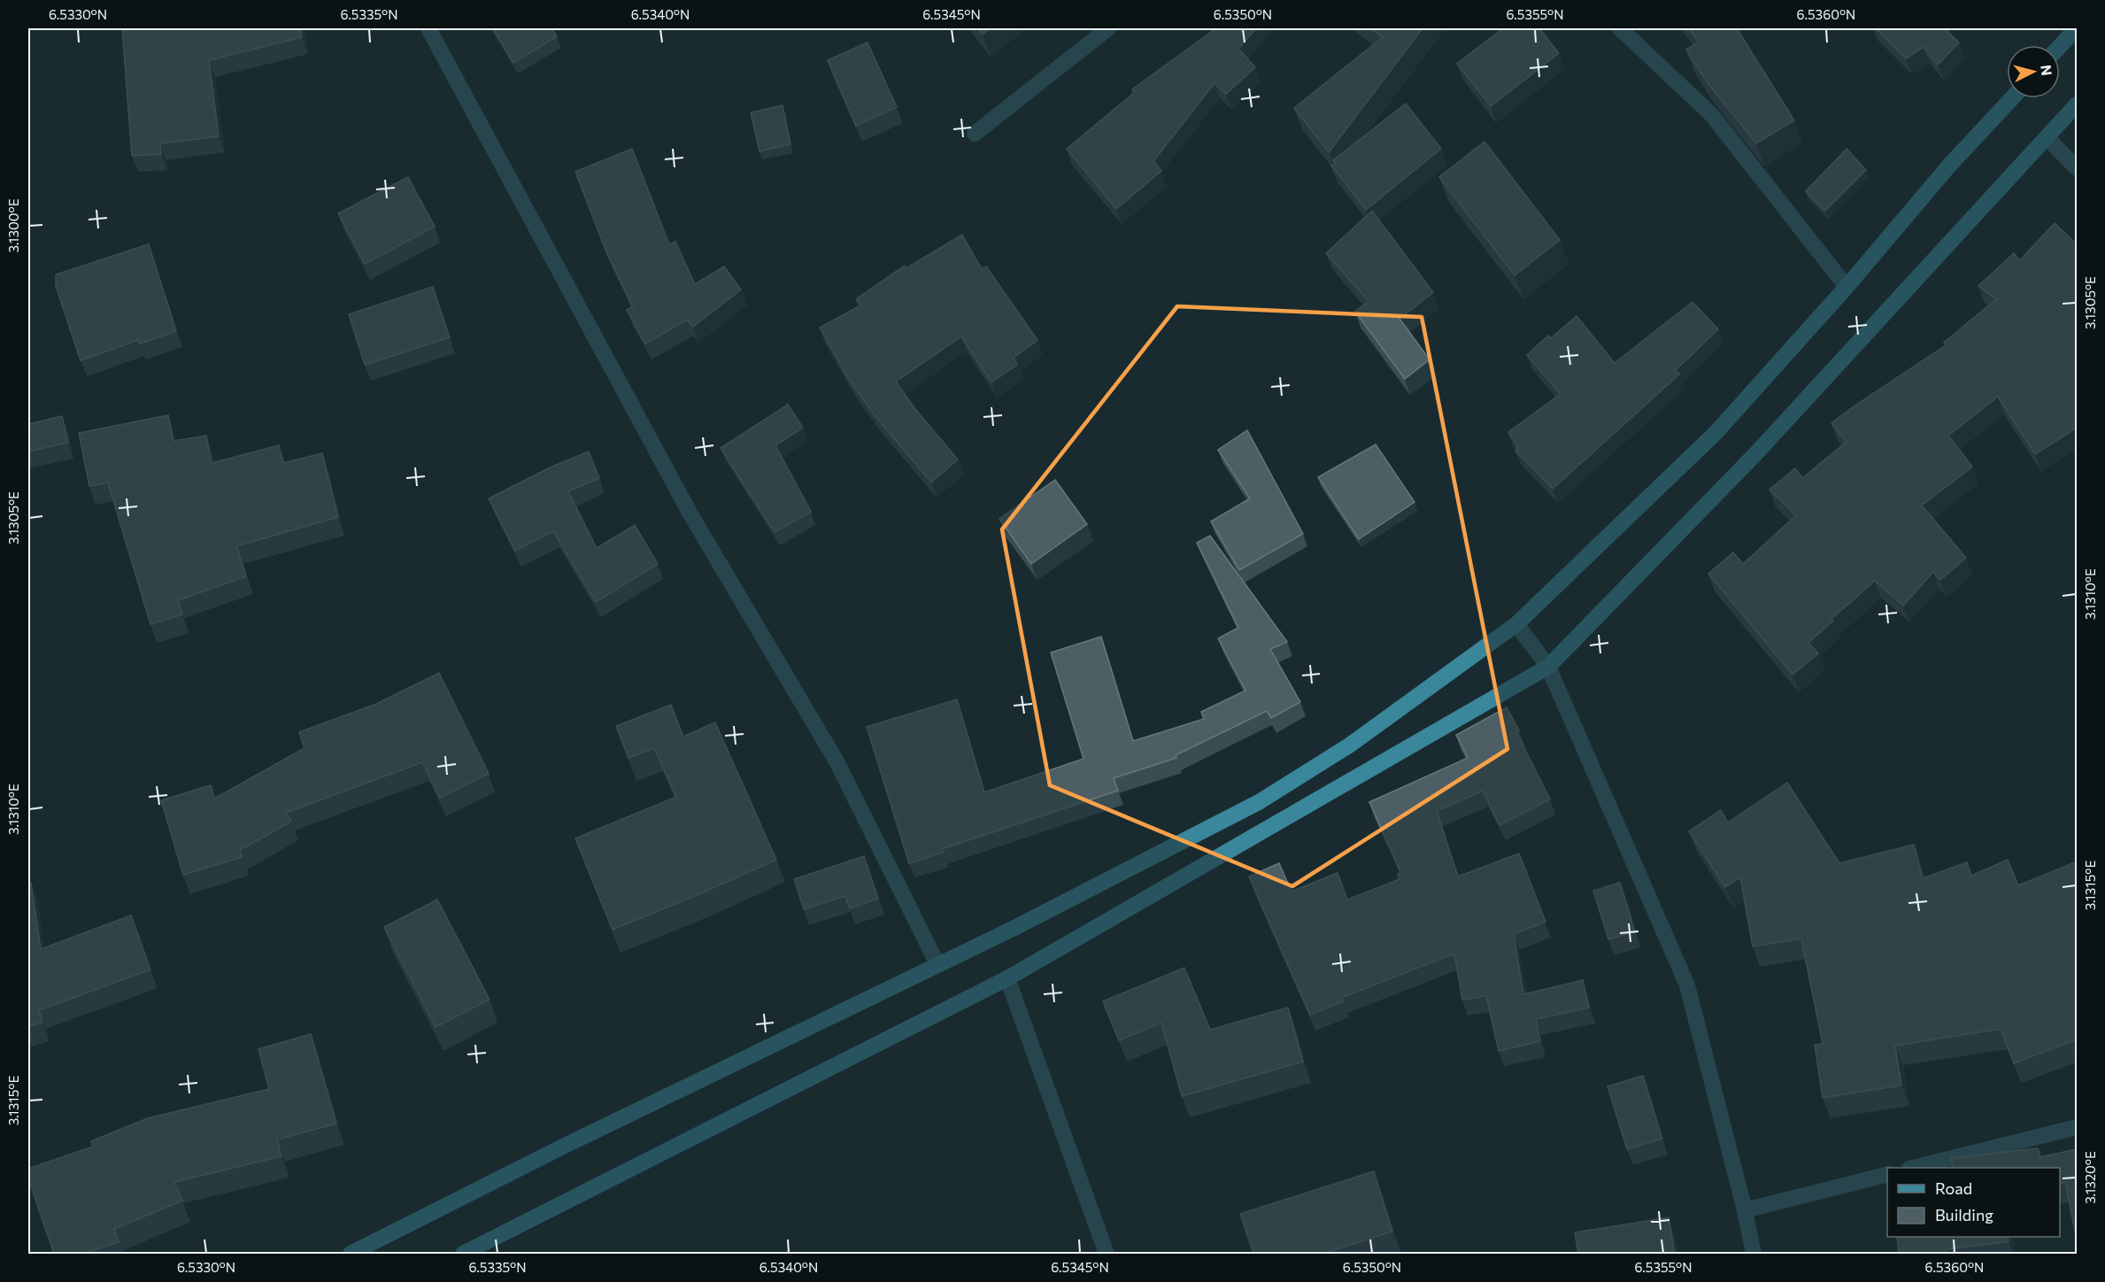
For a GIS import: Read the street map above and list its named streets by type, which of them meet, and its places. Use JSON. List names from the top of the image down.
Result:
{
  "legend": ["Road", "Building"],
  "north": "right",
  "coordinates": [
    "6.5330°N",
    "6.5335°N",
    "6.5340°N",
    "6.5345°N",
    "6.5350°N",
    "6.5355°N",
    "6.5360°N",
    "3.1300°E",
    "3.1305°E",
    "3.1310°E",
    "3.1315°E",
    "3.1320°E"
  ]
}
